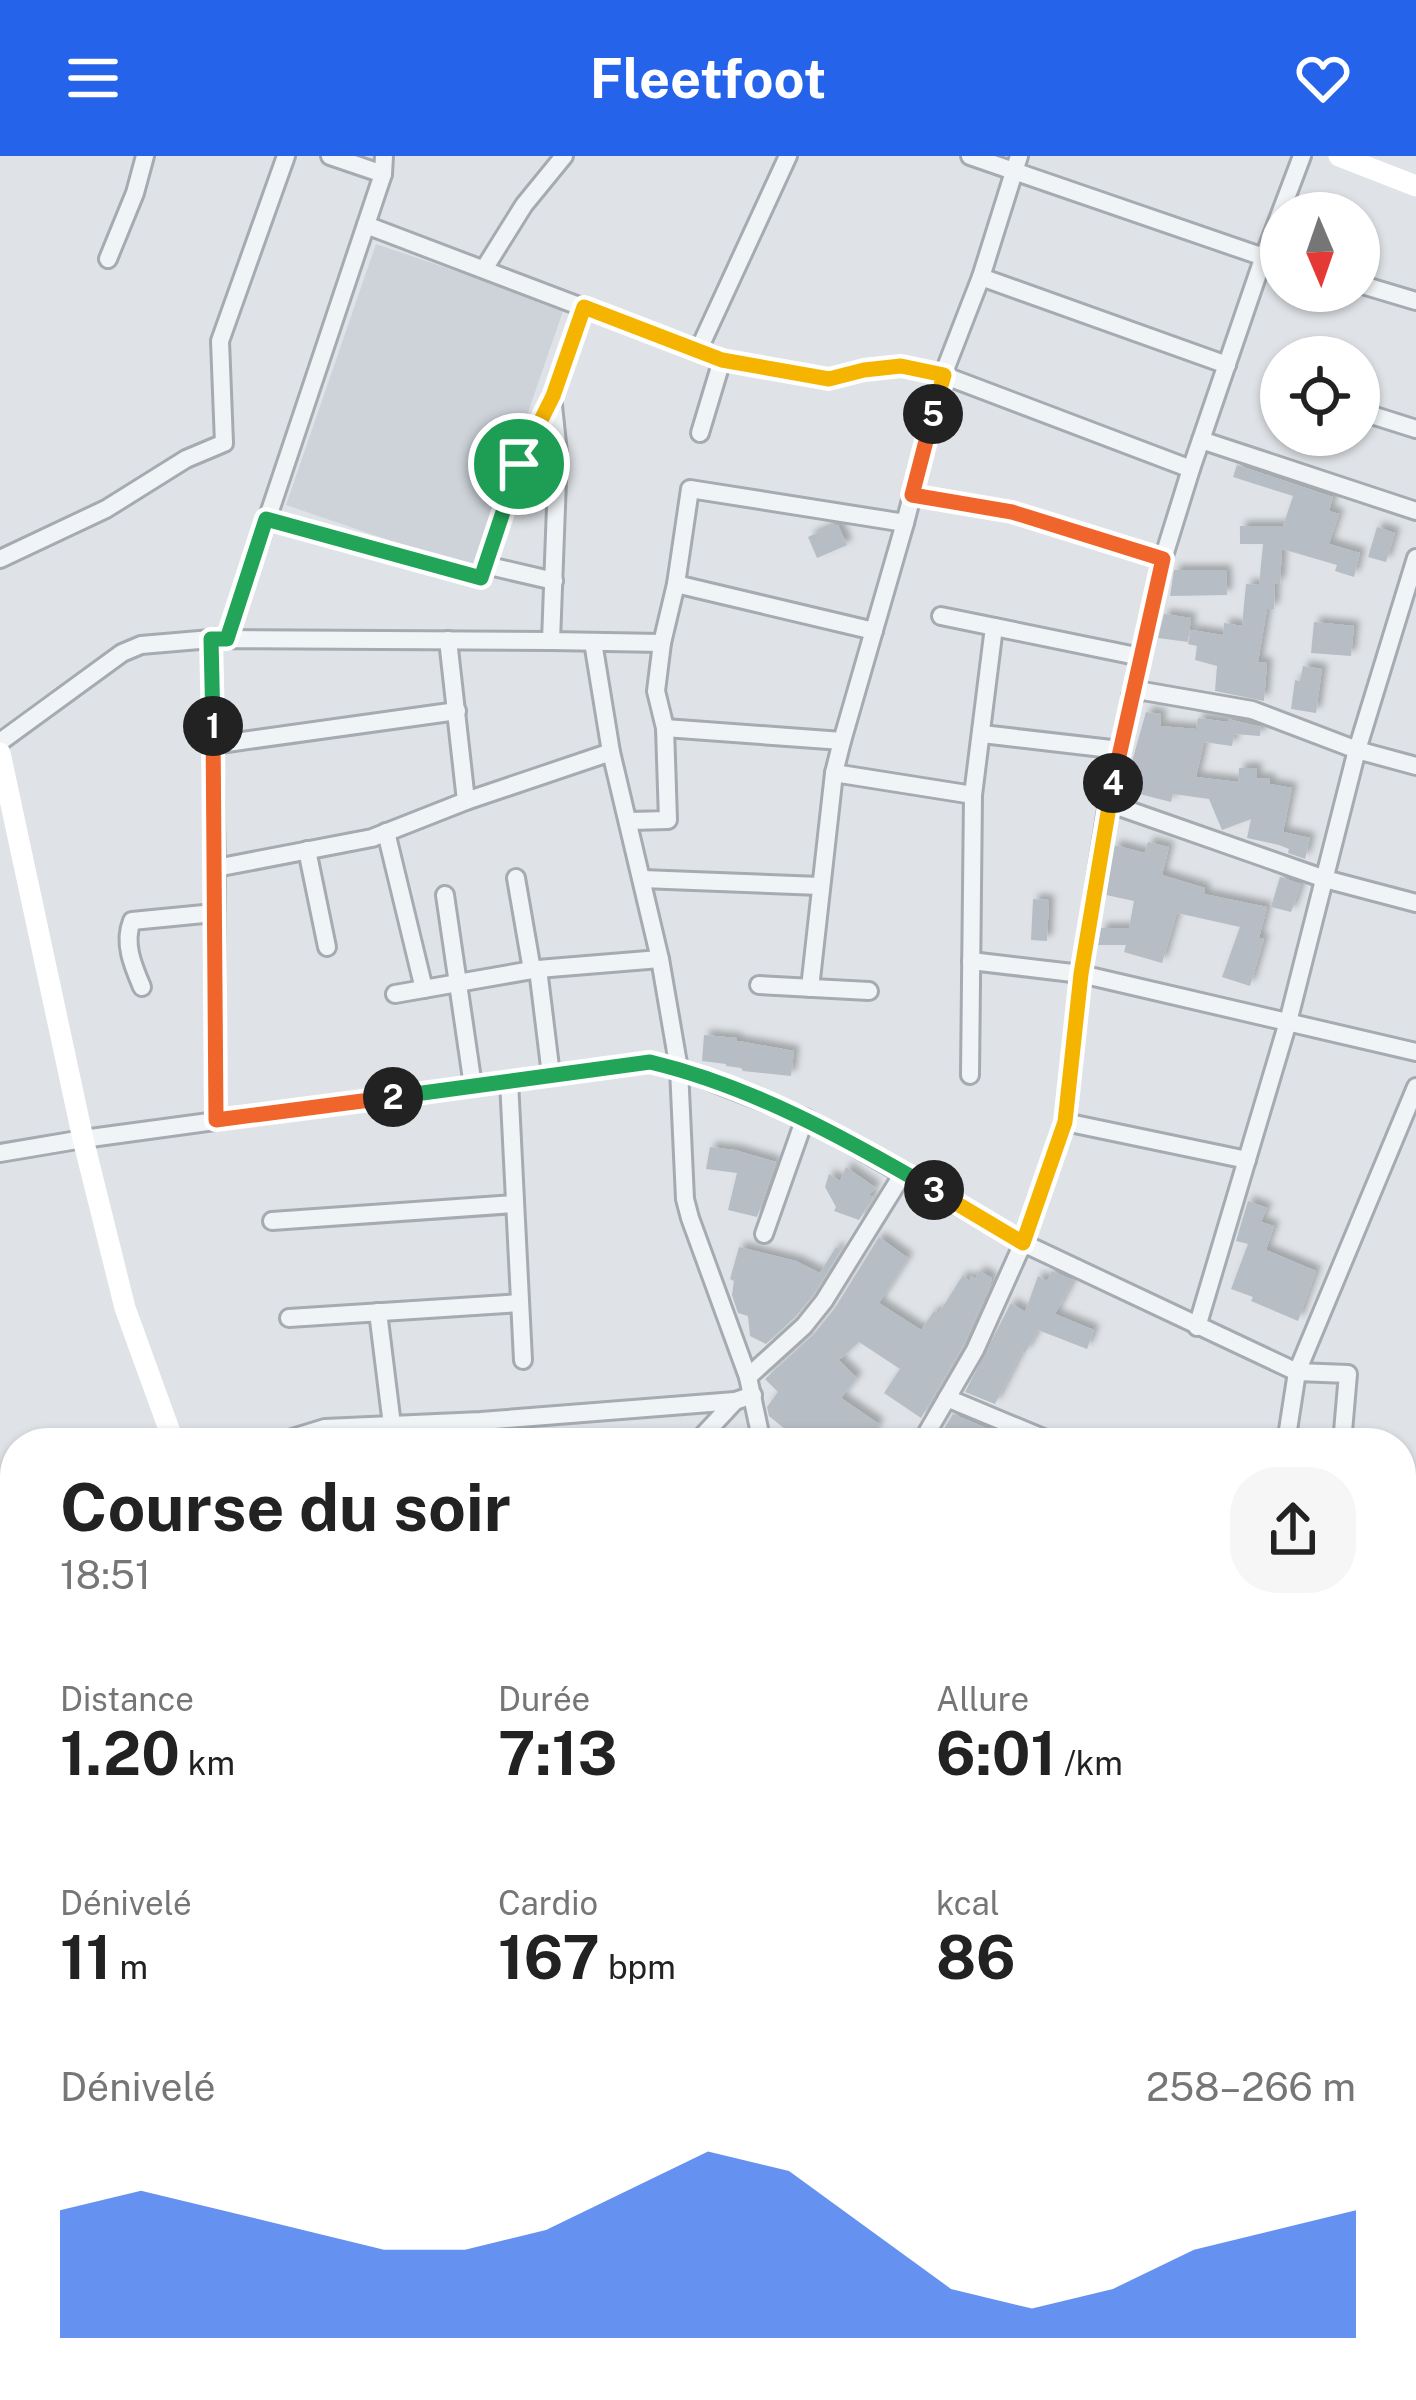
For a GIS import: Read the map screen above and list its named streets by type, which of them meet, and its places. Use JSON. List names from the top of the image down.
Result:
{
  "north": "bottom",
  "page": {
    "header": "Fleetfoot",
    "pins": [
      "5",
      "1",
      "4",
      "2",
      "3"
    ],
    "heading": ["Course du soir", "18:51"],
    "stats": [
      ["Distance", "1.20 km"],
      ["Durée", "7:13"],
      ["Allure", "6:01 /km"],
      ["Dénivelé", "11 m"],
      ["Cardio", "167 bpm"],
      ["kcal", "86"]
    ],
    "chart": ["Dénivelé", "258–266 m"]
  }
}
